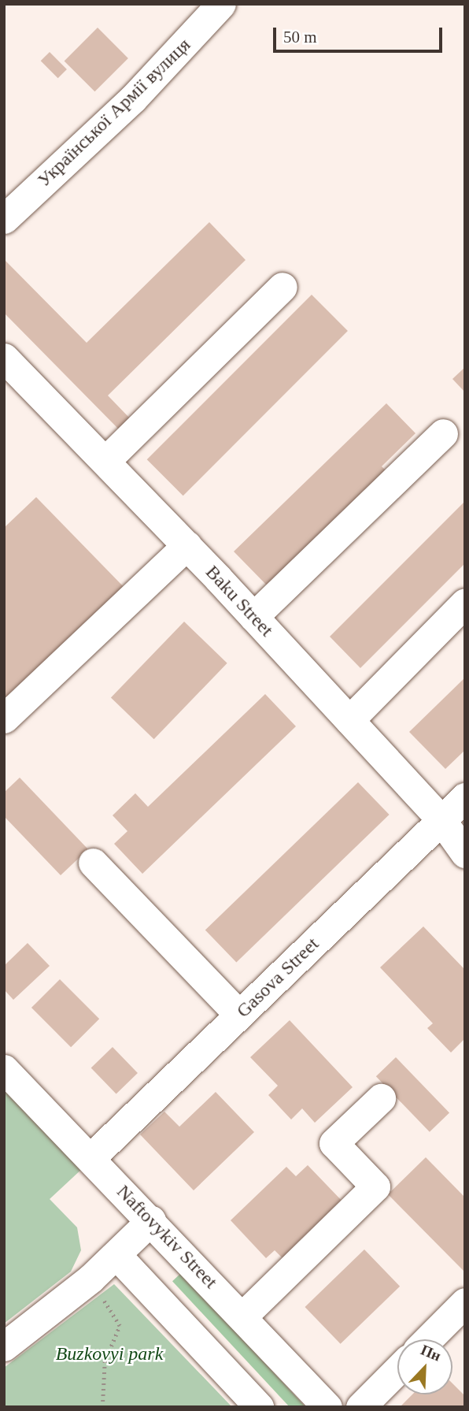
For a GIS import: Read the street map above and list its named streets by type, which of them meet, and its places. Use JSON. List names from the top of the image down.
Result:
{
  "streets": {
    "street": [
      "Української Армії вулиця",
      "Baku Street",
      "Gasova Street",
      "Naftovykiv Street"
    ]
  },
  "crossings": [
    ["Baku Street", "Gasova Street"],
    ["Gasova Street", "Naftovykiv Street"]
  ],
  "parks": ["Buzkovyi park"],
  "scale_bar": "50 m",
  "north": "top right"
}
